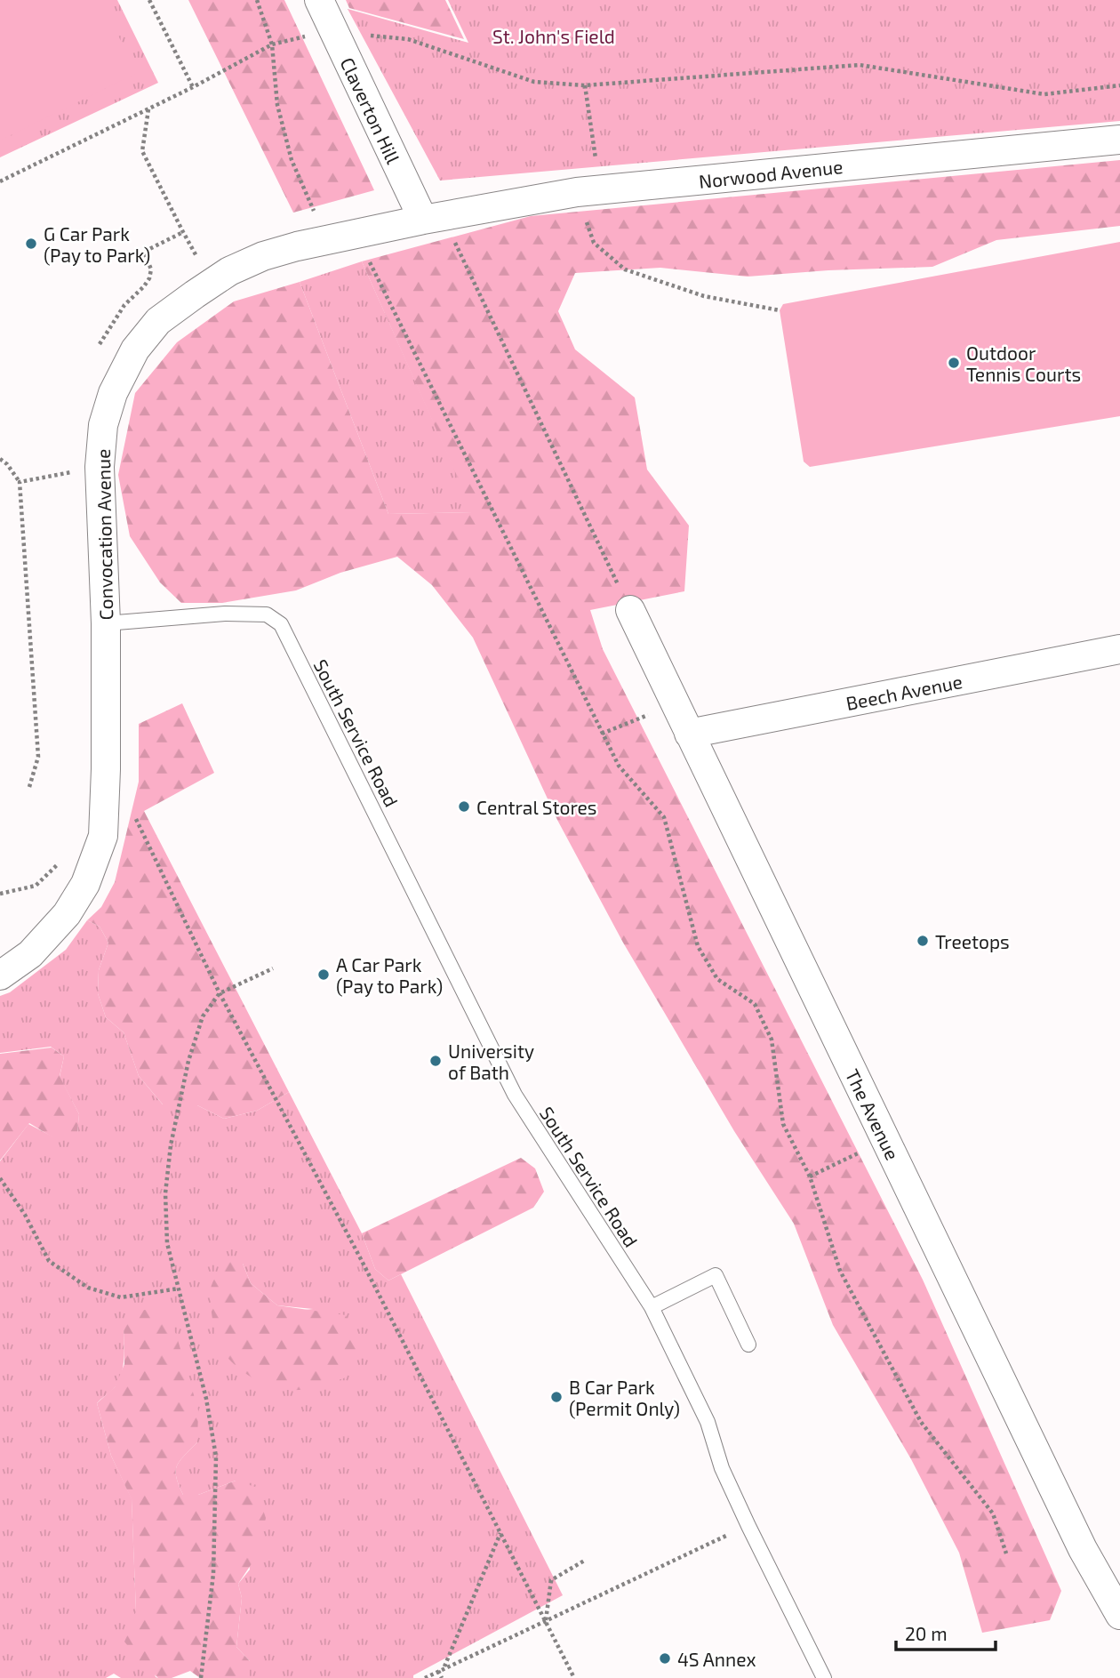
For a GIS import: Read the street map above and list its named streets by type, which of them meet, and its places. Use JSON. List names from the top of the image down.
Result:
{
  "streets": {
    "street": [
      "Claverton Hill",
      "Norwood Avenue",
      "Convocation Avenue",
      "Beech Avenue",
      "The Avenue"
    ],
    "lane": ["South Service Road"]
  },
  "crossings": [
    ["Claverton Hill", "Norwood Avenue"],
    ["Claverton Hill", "Convocation Avenue"],
    ["Norwood Avenue", "Convocation Avenue"],
    ["Convocation Avenue", "South Service Road"],
    ["Beech Avenue", "The Avenue"]
  ],
  "parks": ["St. John's Field"],
  "places": [
    "G Car Park (Pay to Park)",
    "Outdoor Tennis Courts",
    "Central Stores",
    "Treetops",
    "A Car Park (Pay to Park)",
    "University of Bath",
    "B Car Park (Permit Only)",
    "4S Annex"
  ],
  "scale_bar": "20 m"
}
